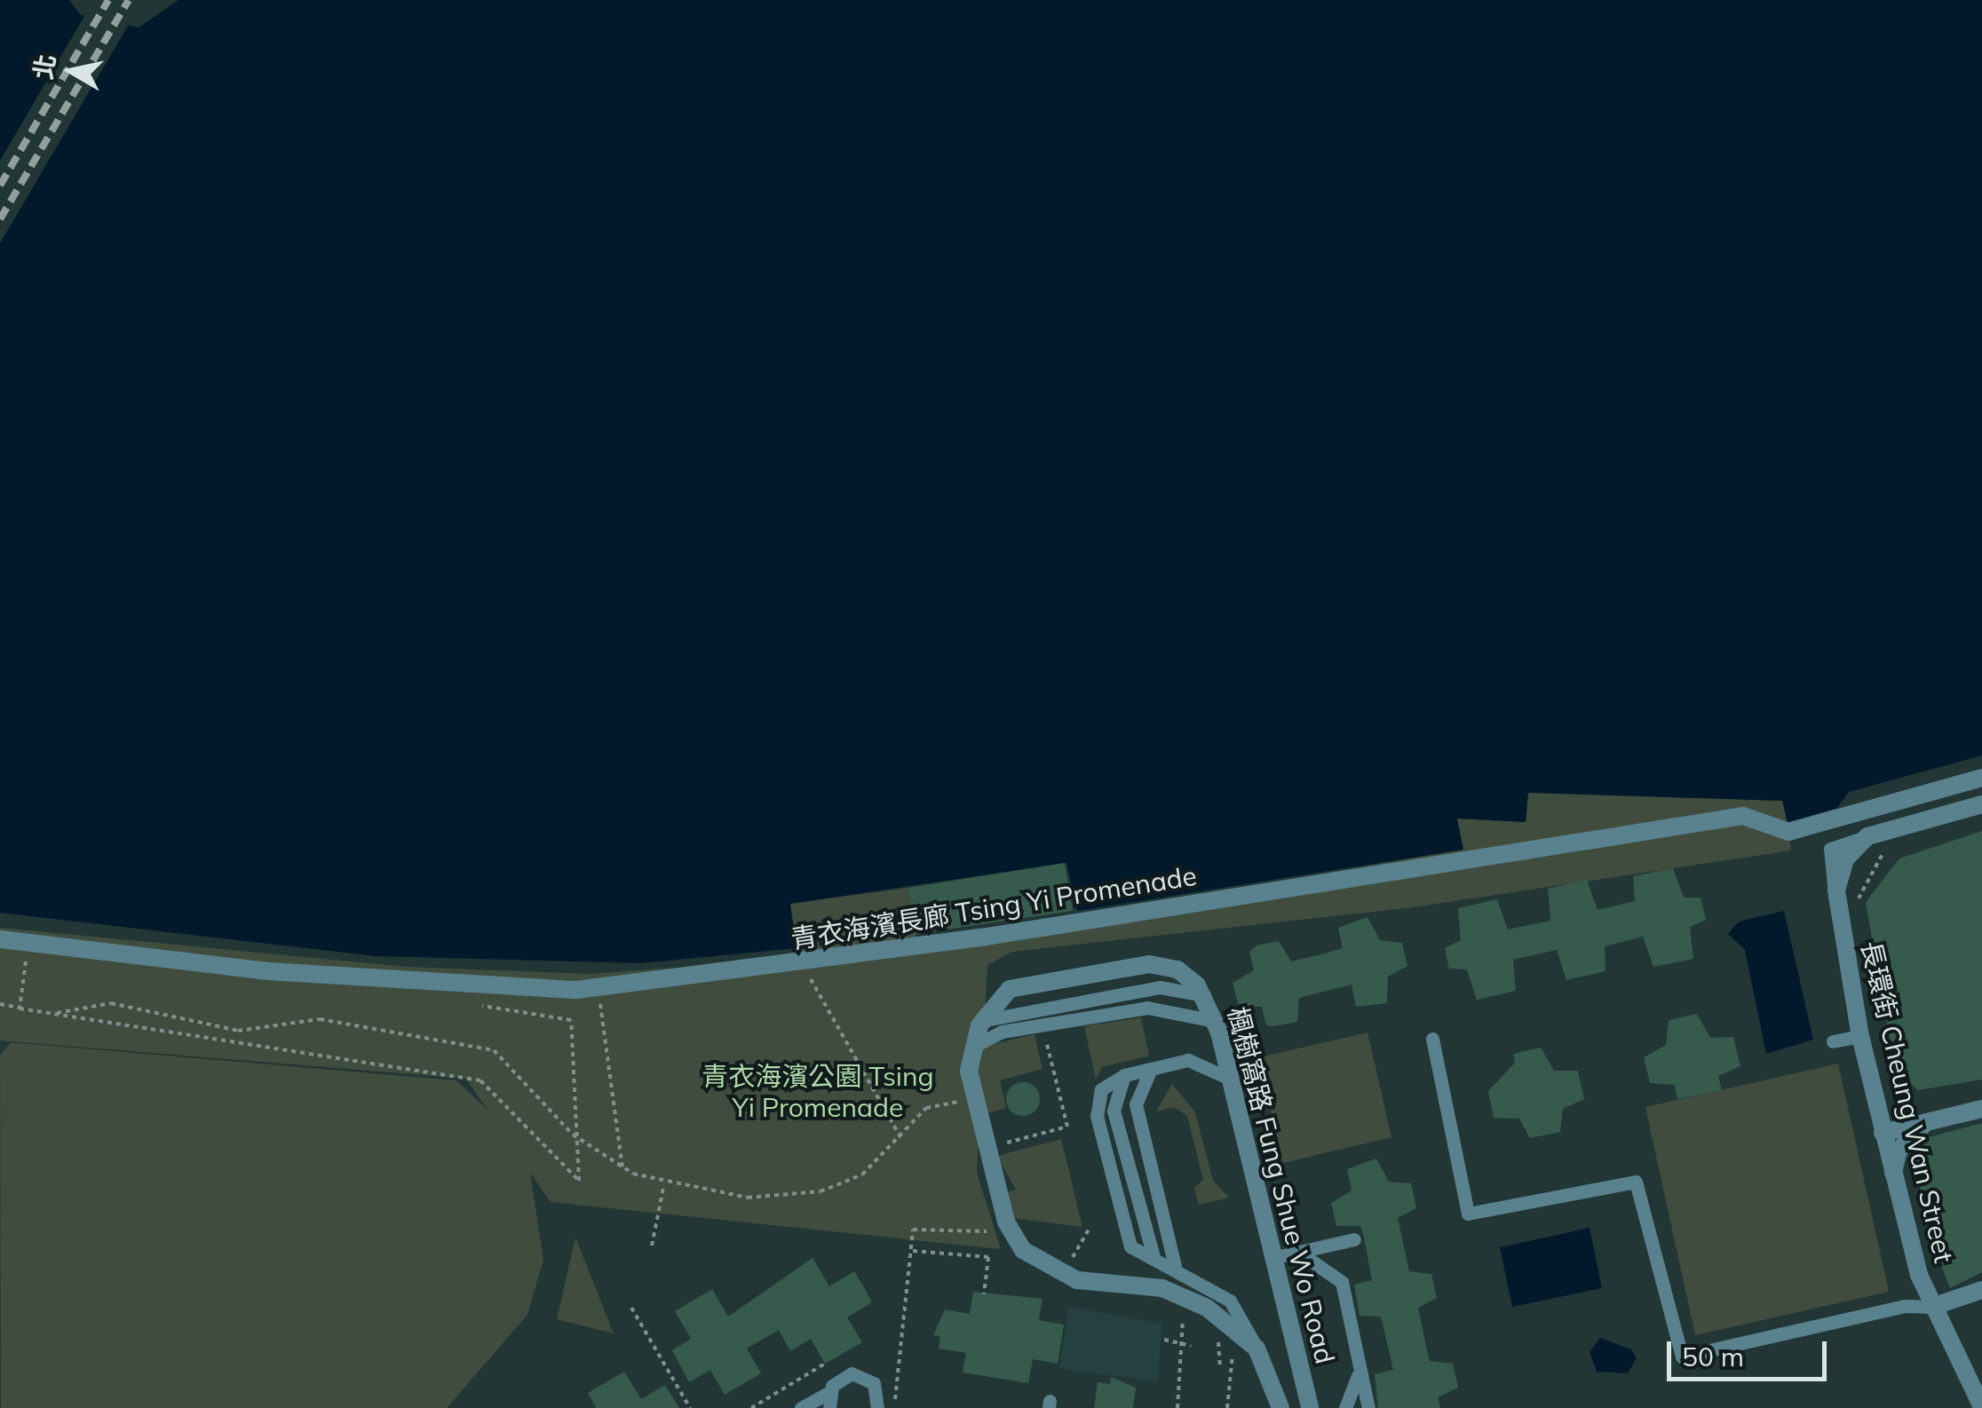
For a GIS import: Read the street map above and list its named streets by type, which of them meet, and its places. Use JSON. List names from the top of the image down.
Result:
{
  "streets": {
    "street": ["青衣海濱長廊 Tsing Yi Promenade", "長環街 Cheung Wan Street", "楓樹窩路 Fung Shue Wo Road"]
  },
  "parks": ["青衣海濱公園 Tsing Yi Promenade"],
  "scale_bar": "50 m",
  "north": "left"
}
